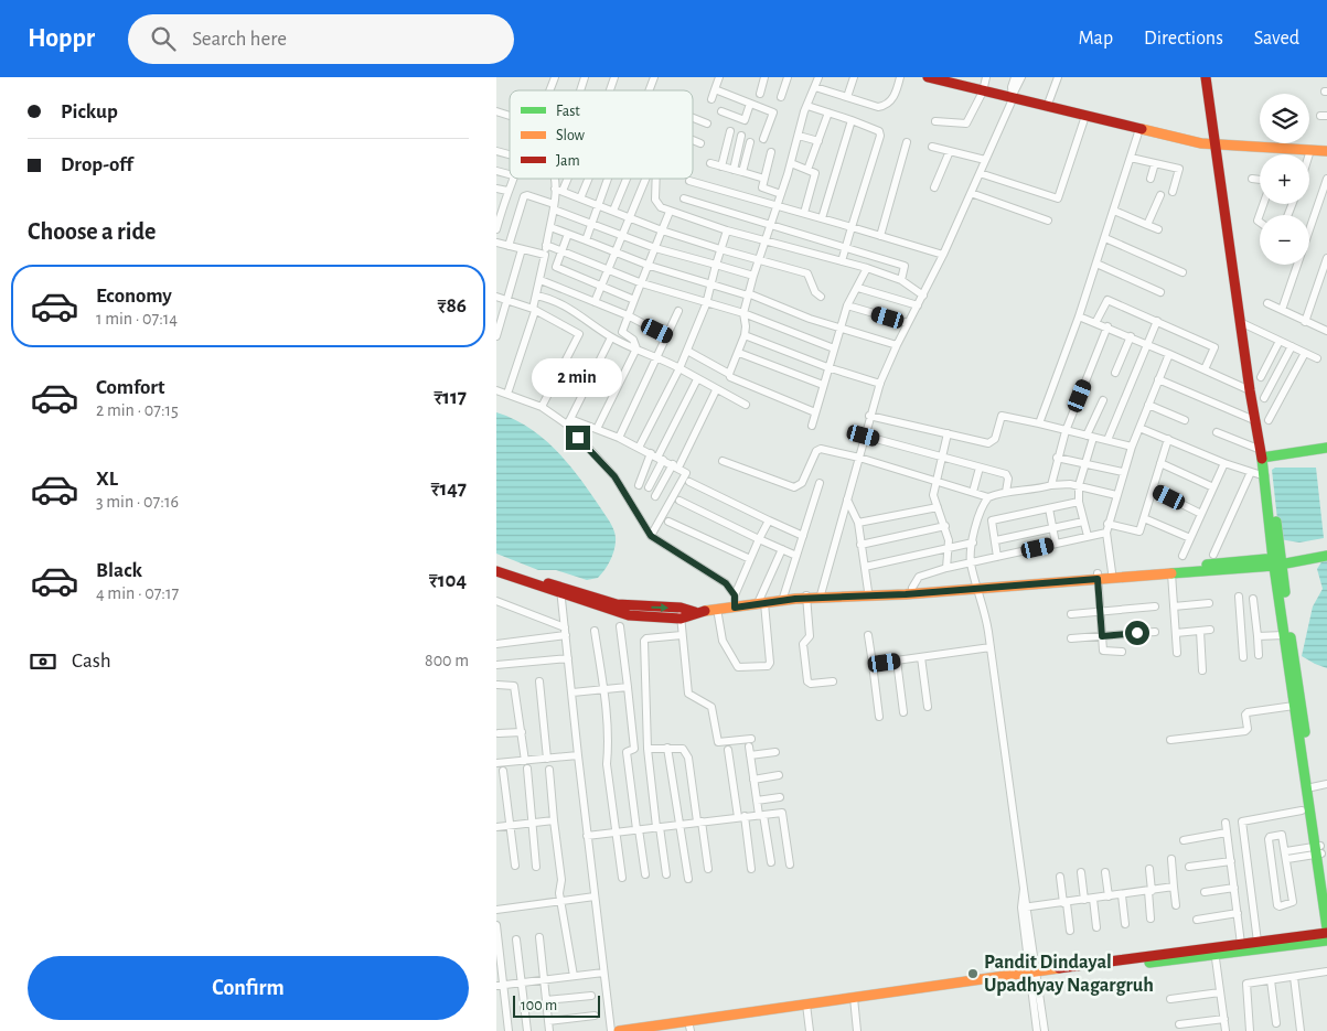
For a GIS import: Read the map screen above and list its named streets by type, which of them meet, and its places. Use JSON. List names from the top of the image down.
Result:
{
  "places": ["Pandit Dindayal Upadhyay Nagargruh"],
  "legend": ["Fast", "Slow", "Jam"],
  "scale_bar": "100 m",
  "page": {
    "header": "Hoppr",
    "search": "Search here",
    "nav": ["Map", "Directions", "Saved"],
    "banner": ["Pickup", "Drop-off"],
    "map_buttons": ["+", "−"],
    "heading": "Choose a ride",
    "list": [
      {
        "name": "Economy",
        "note": "1 min · 07:14",
        "value": "₹86"
      },
      {
        "name": "Comfort",
        "note": "2 min · 07:15",
        "value": "₹117"
      },
      {
        "name": "XL",
        "note": "3 min · 07:16",
        "value": "₹147"
      },
      {
        "name": "Black",
        "note": "4 min · 07:17",
        "value": "₹104"
      }
    ],
    "bubble": "2 min",
    "pay": ["Cash", "800 m"],
    "buttons": "Confirm",
    "scale": "100 m"
  }
}
